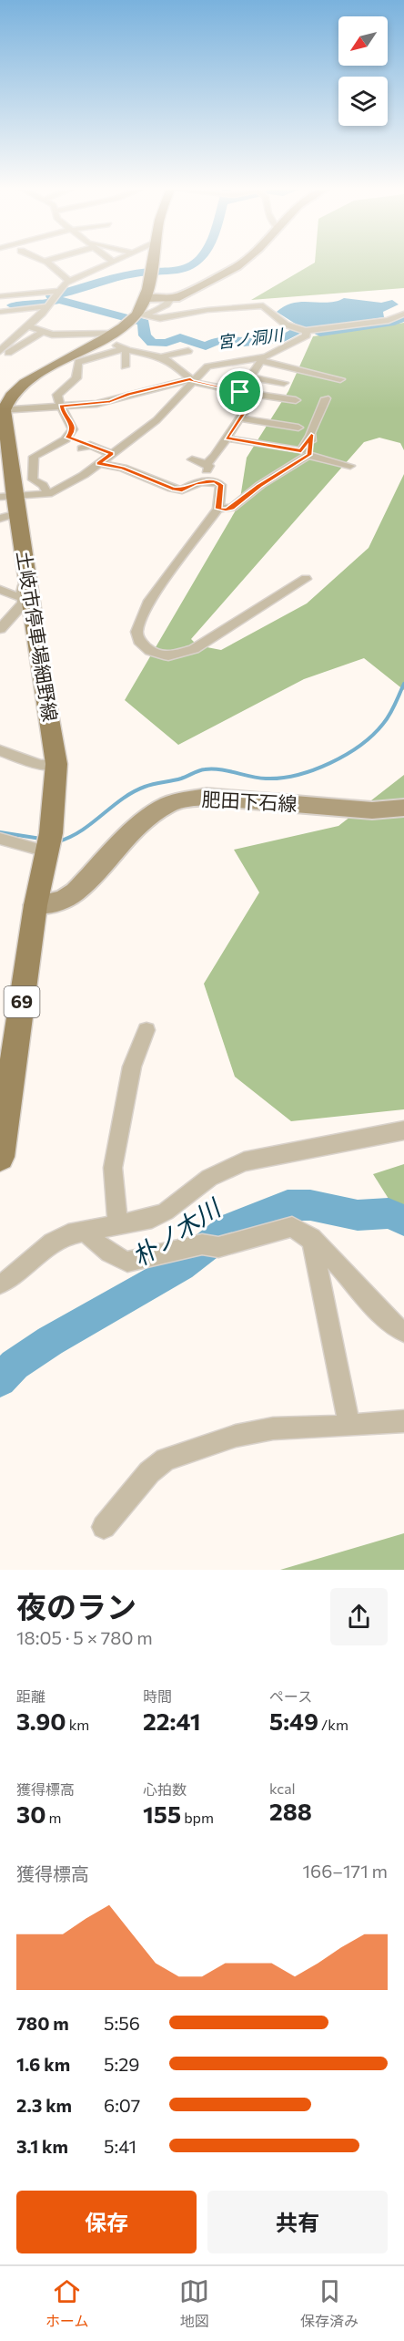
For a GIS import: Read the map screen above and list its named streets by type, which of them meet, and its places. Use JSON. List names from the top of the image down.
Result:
{
  "streets": {
    "main road": ["土岐市停車場細野線", "69"],
    "street": ["肥田下石線"]
  },
  "crossings": [
    ["土岐市停車場細野線", "肥田下石線"]
  ],
  "water": ["宮ノ洞川", "朴ノ木川"],
  "north": "bottom left",
  "page": {
    "heading": ["夜のラン", "18:05 · 5 × 780 m"],
    "stats": [
      ["距離", "3.90 km"],
      ["時間", "22:41"],
      ["ペース", "5:49 /km"],
      ["獲得標高", "30 m"],
      ["心拍数", "155 bpm"],
      ["kcal", "288"]
    ],
    "chart": ["獲得標高", "166–171 m"],
    "list": [
      {
        "name": "780 m",
        "note": "5:56"
      },
      {
        "name": "1.6 km",
        "note": "5:29"
      },
      {
        "name": "2.3 km",
        "note": "6:07"
      },
      {
        "name": "3.1 km",
        "note": "5:41"
      }
    ],
    "buttons": ["保存", "共有"],
    "tabs": ["ホーム", "地図", "保存済み"]
  }
}
